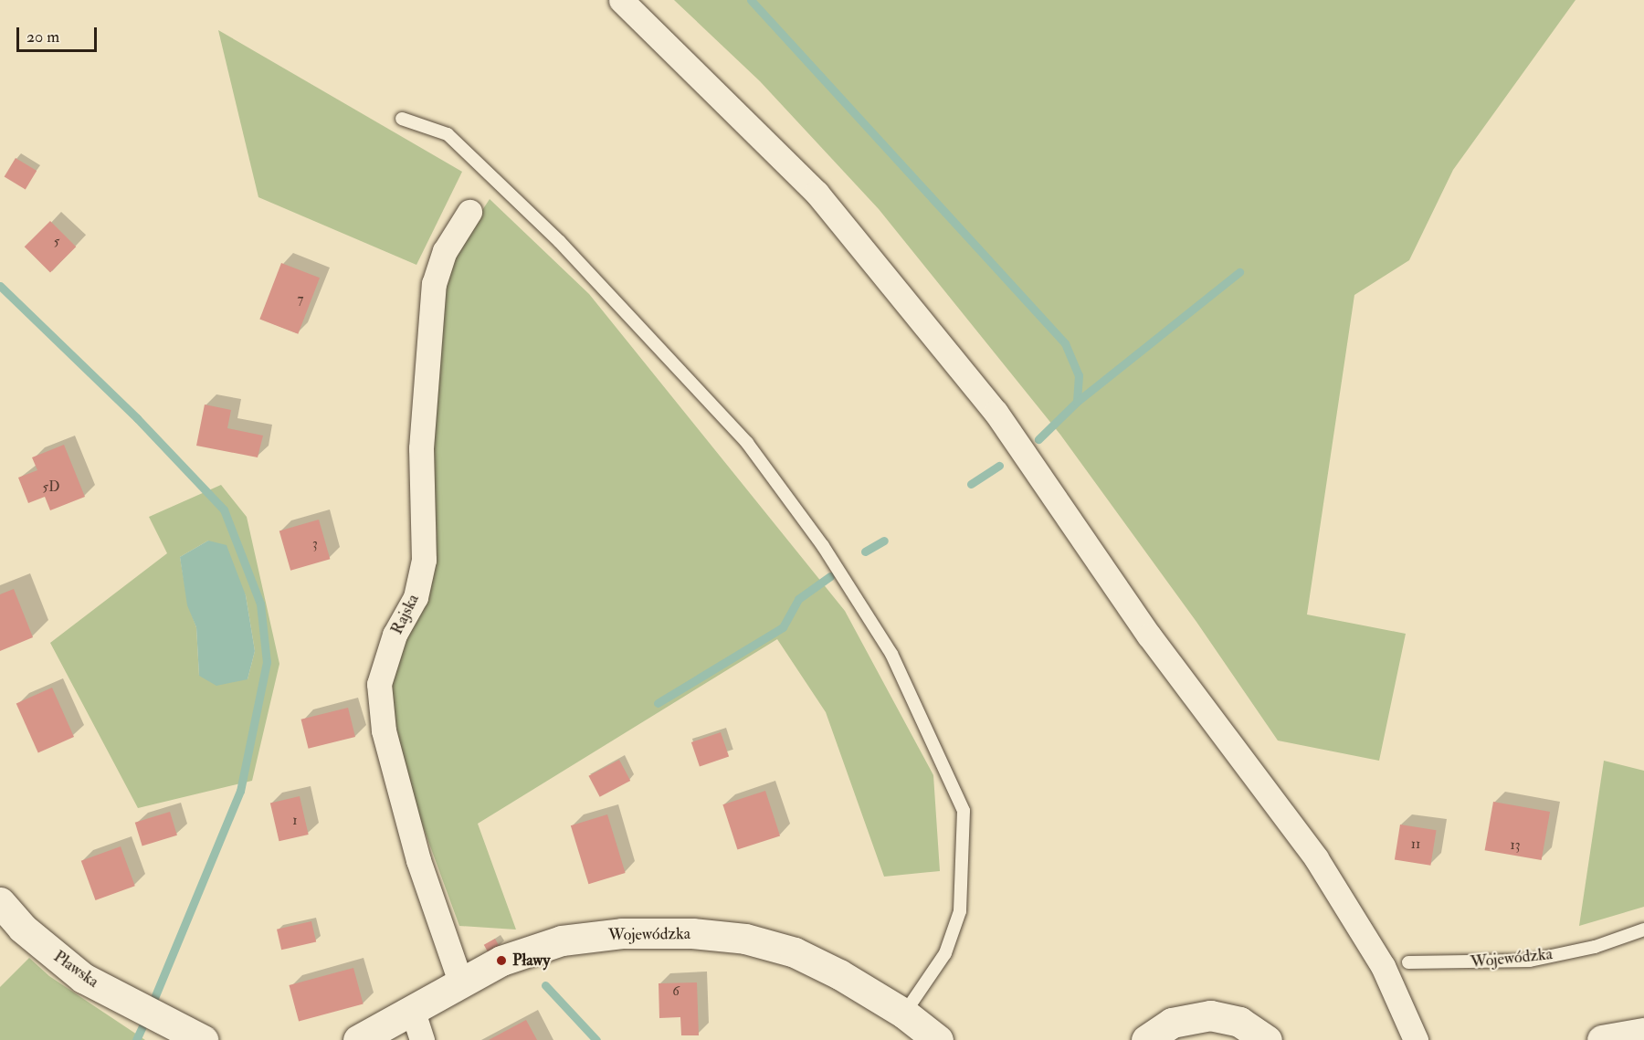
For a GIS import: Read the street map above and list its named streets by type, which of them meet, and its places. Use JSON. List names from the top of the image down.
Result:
{
  "streets": {
    "street": ["Rajska", "Wojewódzka", "Pławska"]
  },
  "crossings": [
    ["Rajska", "Wojewódzka"]
  ],
  "places": ["Pławy"],
  "house_numbers": [
    "5",
    "7",
    "5D",
    "3",
    "1",
    "11",
    "13",
    "6"
  ],
  "scale_bar": "20 m"
}
